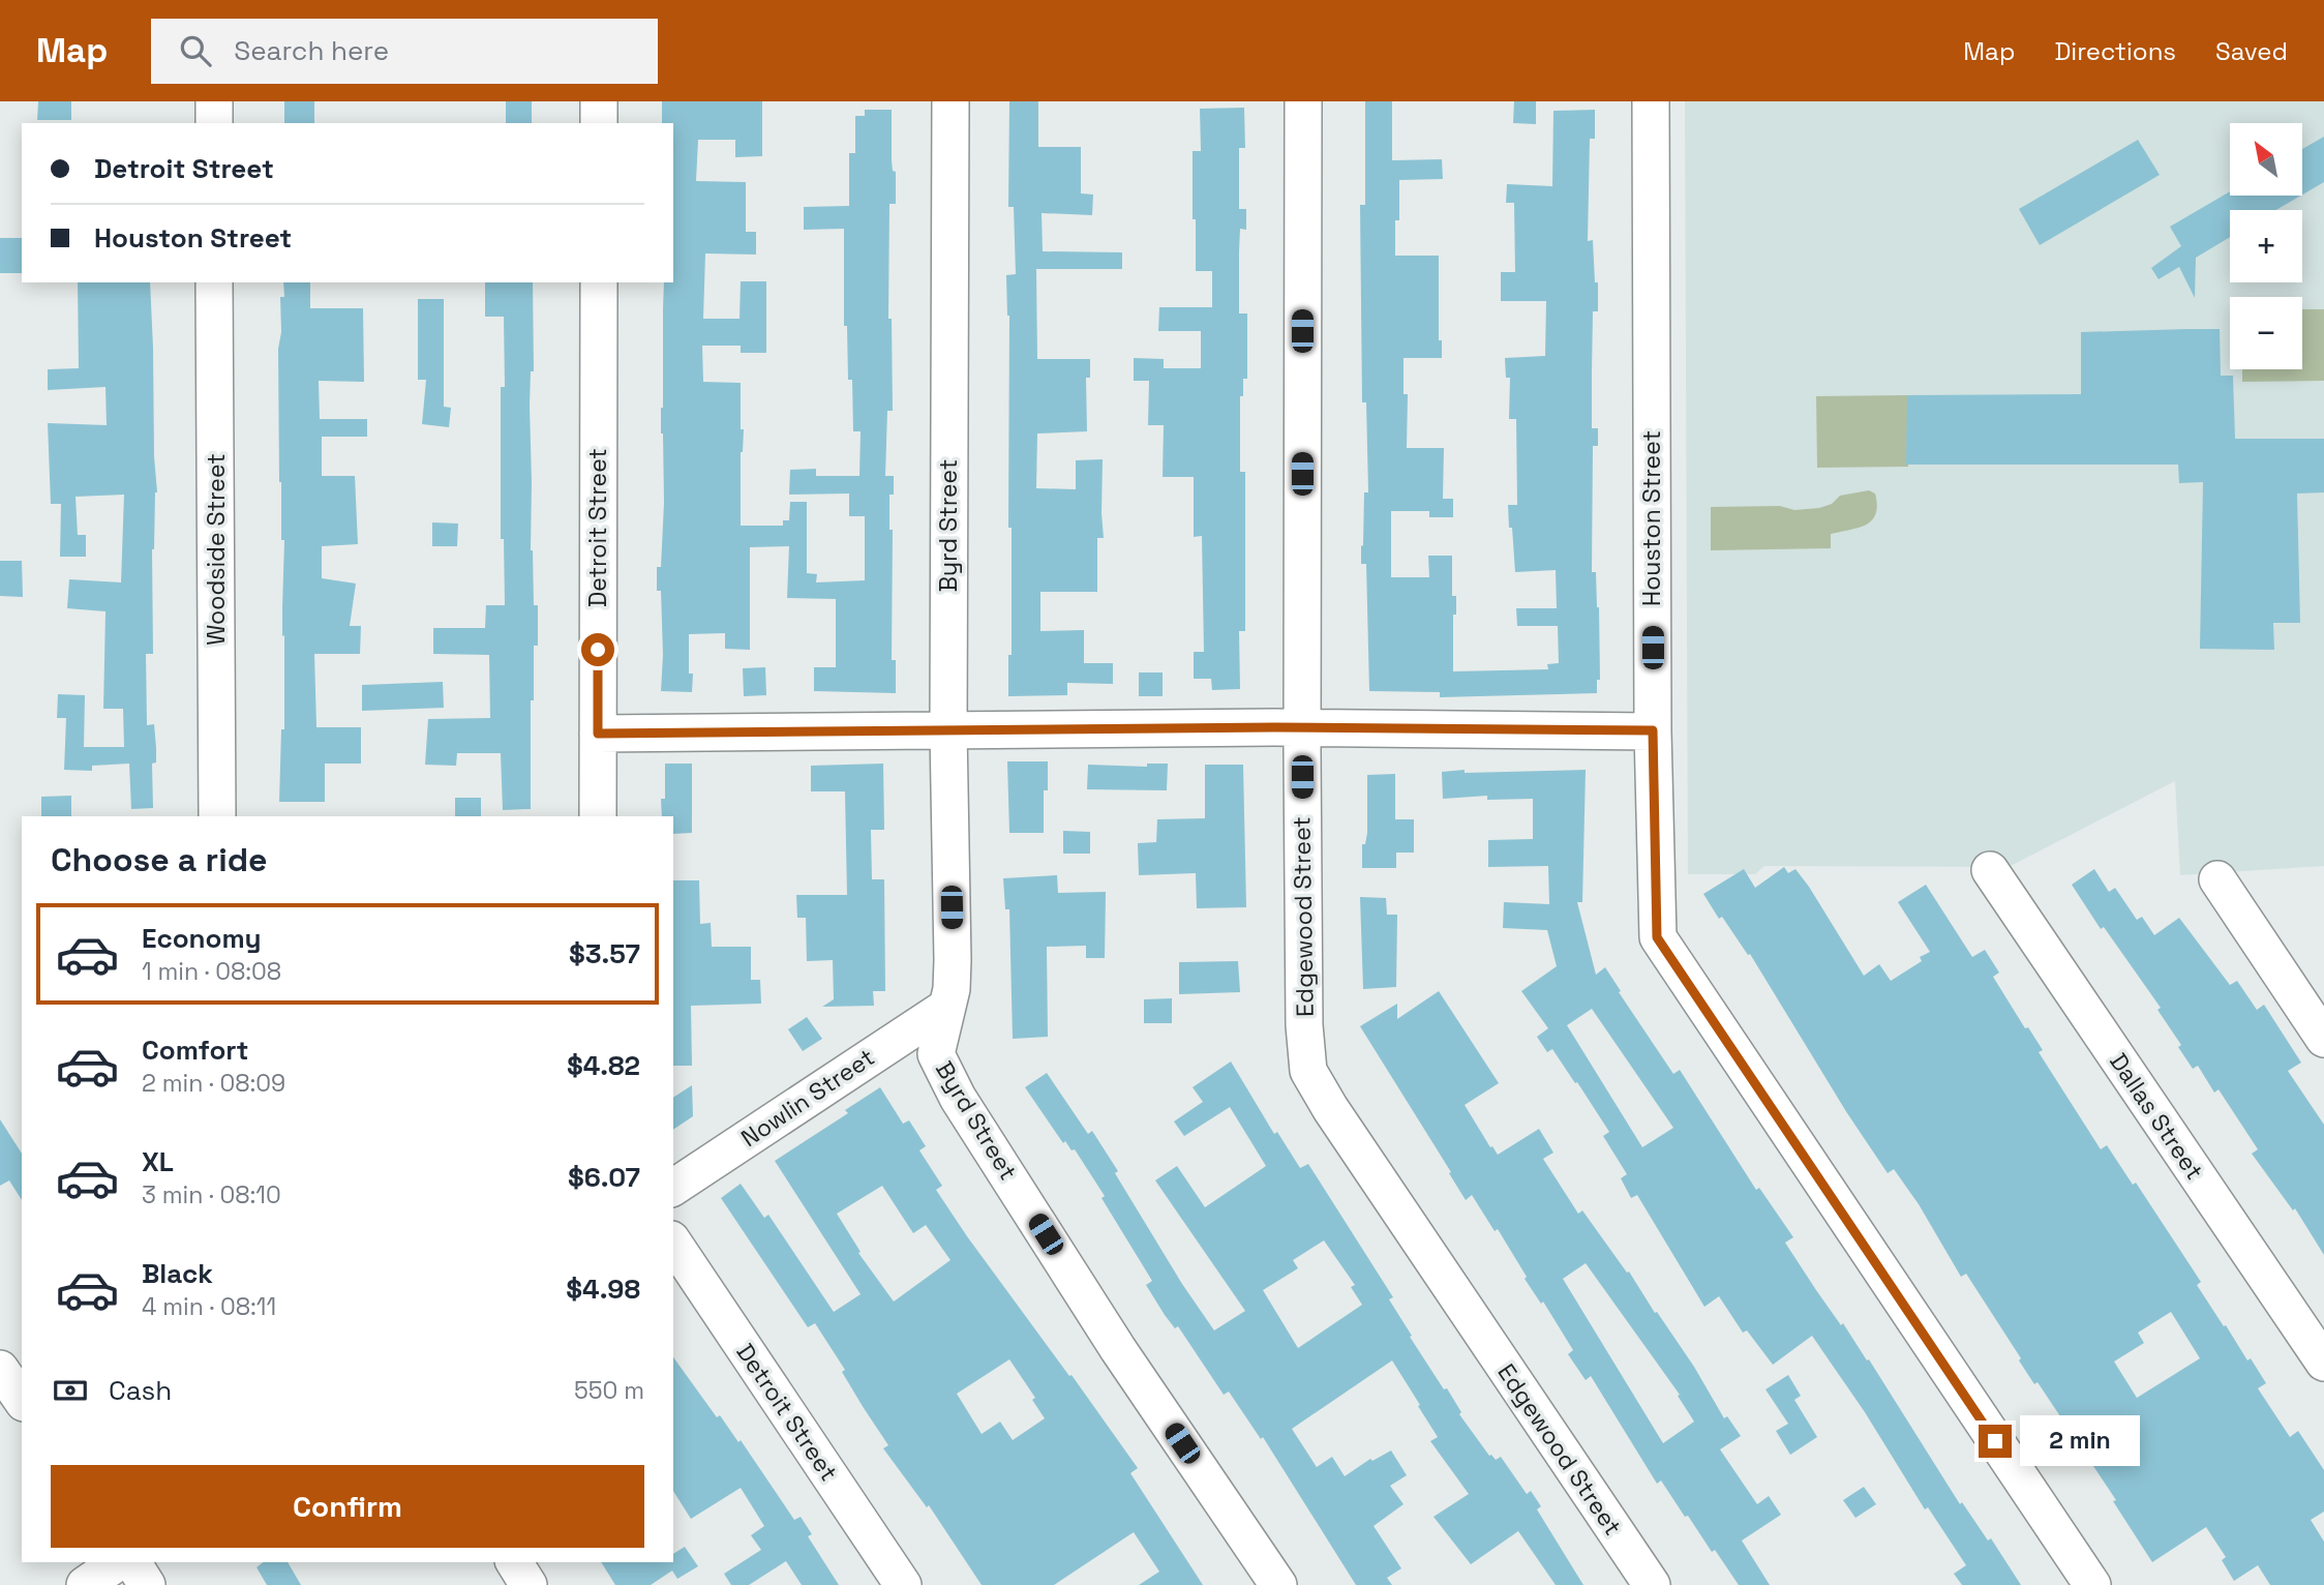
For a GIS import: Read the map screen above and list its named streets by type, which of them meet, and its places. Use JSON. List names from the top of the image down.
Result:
{
  "streets": {
    "street": [
      "Houston Street",
      "Byrd Street",
      "Detroit Street",
      "Woodside Street",
      "Edgewood Street",
      "Nowlin Street",
      "Dallas Street"
    ]
  },
  "crossings": [
    ["Byrd Street", "Nowlin Street"]
  ],
  "north": "top left",
  "page": {
    "header": "Map",
    "search": "Search here",
    "nav": ["Map", "Directions", "Saved"],
    "map_buttons": ["+", "−"],
    "banner": ["Detroit Street", "Houston Street"],
    "heading": "Choose a ride",
    "list": [
      {
        "name": "Economy",
        "note": "1 min · 08:08",
        "value": "$3.57"
      },
      {
        "name": "Comfort",
        "note": "2 min · 08:09",
        "value": "$4.82"
      },
      {
        "name": "XL",
        "note": "3 min · 08:10",
        "value": "$6.07"
      },
      {
        "name": "Black",
        "note": "4 min · 08:11",
        "value": "$4.98"
      }
    ],
    "pay": ["Cash", "550 m"],
    "bubble": "2 min",
    "buttons": "Confirm"
  }
}
